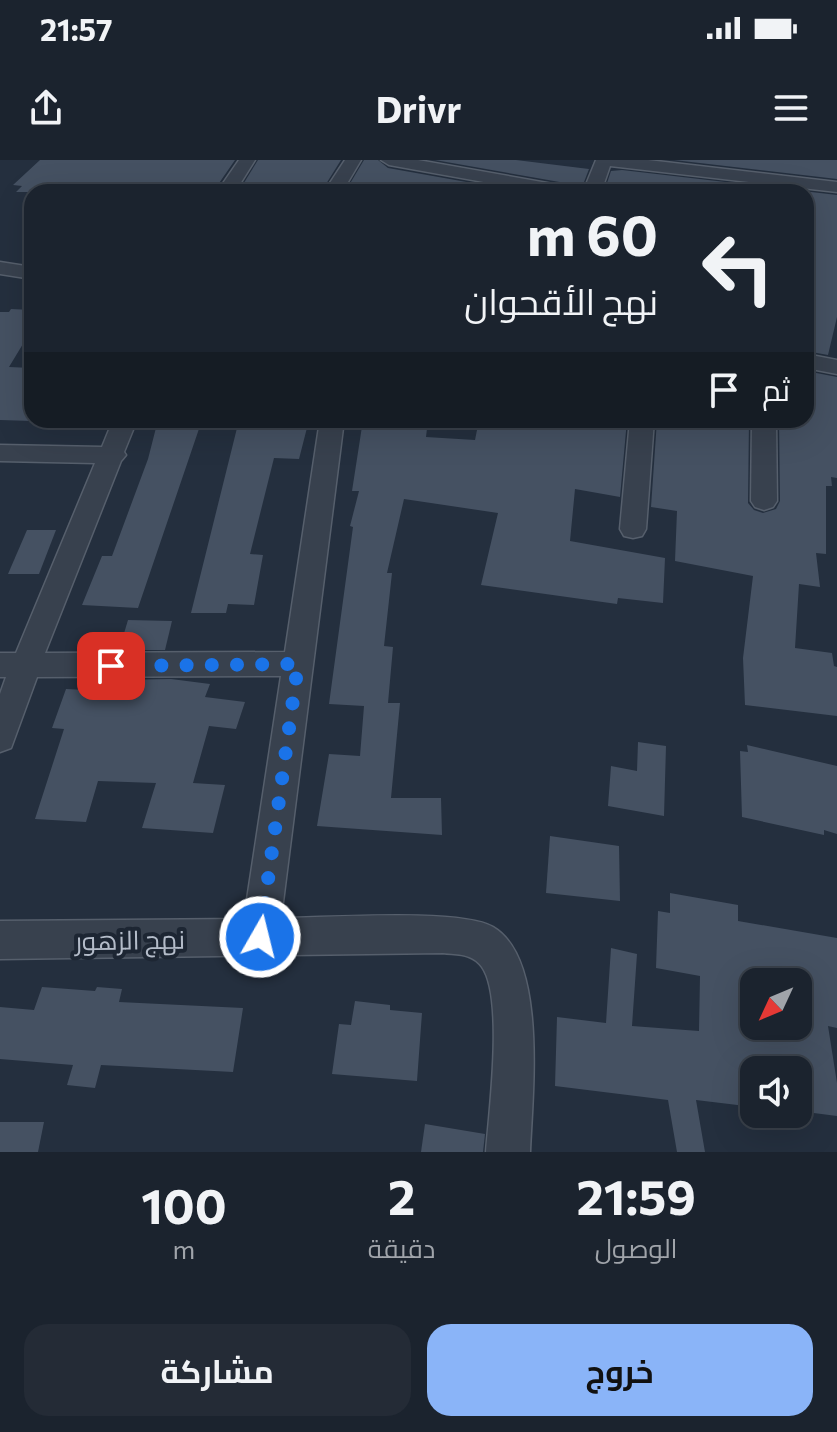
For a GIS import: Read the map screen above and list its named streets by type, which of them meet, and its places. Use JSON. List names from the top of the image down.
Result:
{
  "streets": {
    "street": ["نهج الزهور"]
  },
  "north": "bottom left",
  "page": {
    "status": "21:57",
    "header": "Drivr",
    "turn": ["60 m", "نهج الأقحوان"],
    "then": "ثم",
    "eta": [
      "21:59",
      "الوصول",
      "2",
      "دقيقة",
      "100",
      "m"
    ],
    "buttons": ["خروج", "مشاركة"]
  }
}
